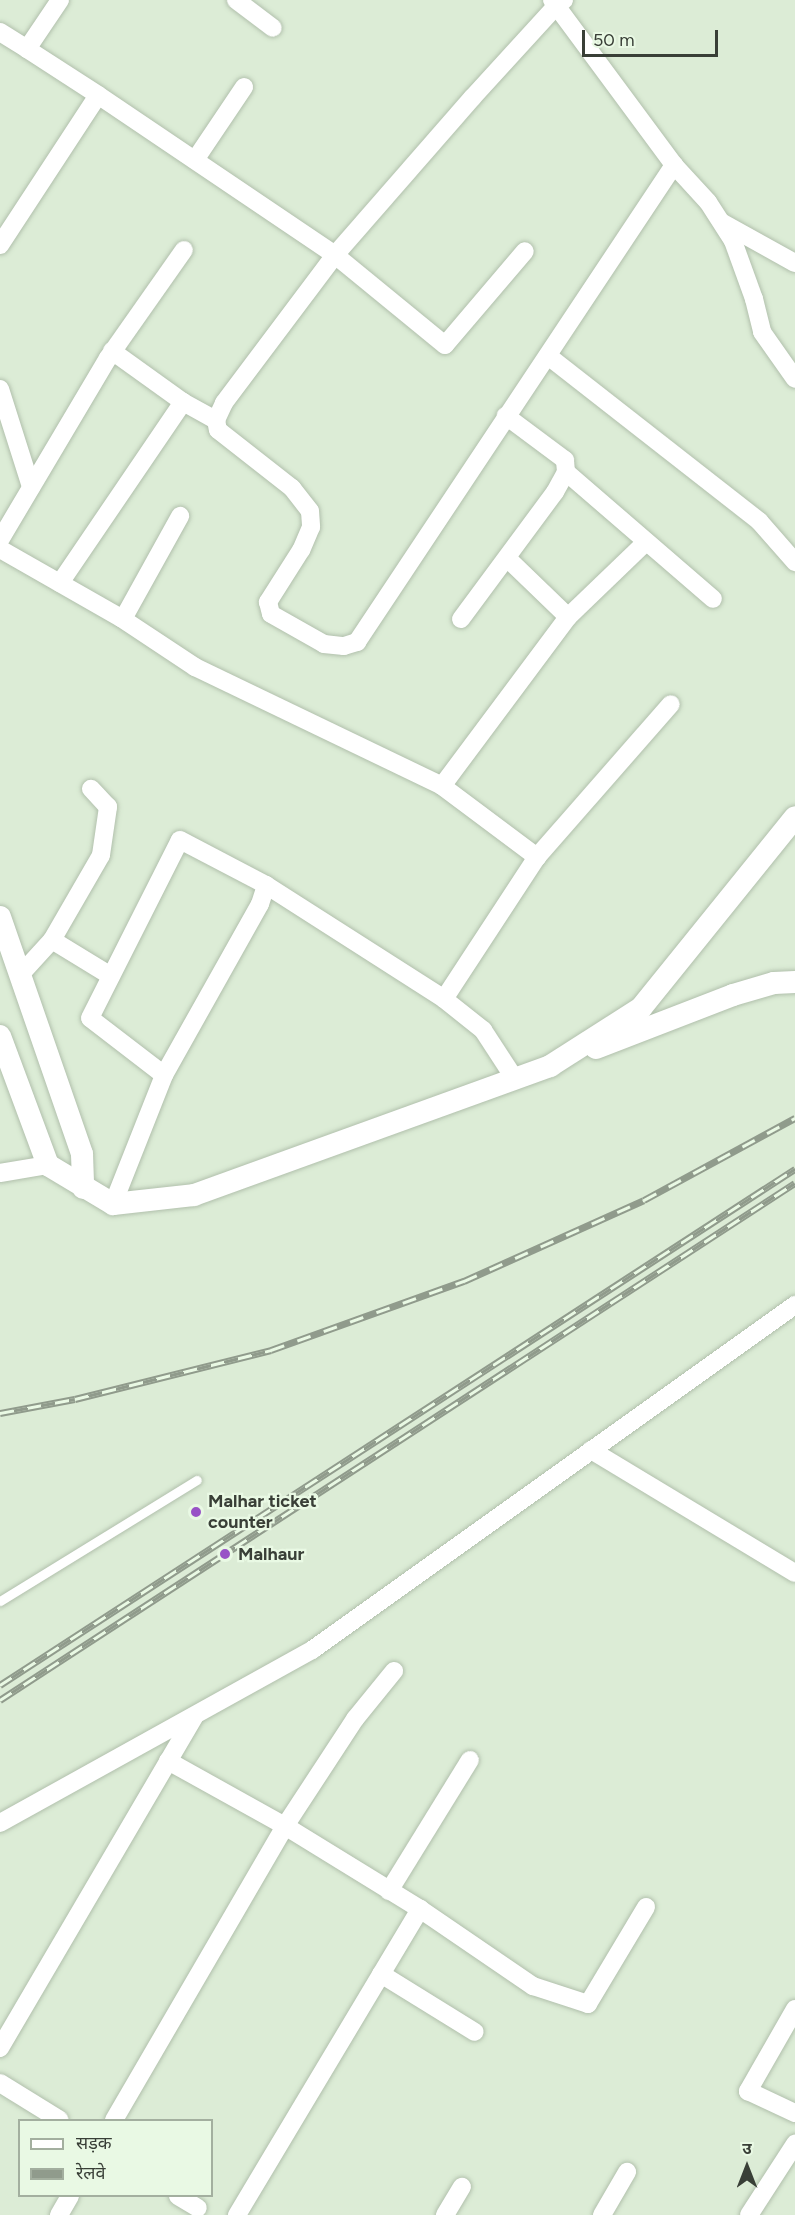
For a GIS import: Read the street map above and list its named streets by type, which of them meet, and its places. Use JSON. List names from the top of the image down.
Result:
{
  "places": ["Malhar ticket counter", "Malhaur"],
  "legend": ["सड़क", "रेलवे"],
  "scale_bar": "50 m",
  "north": "top"
}
